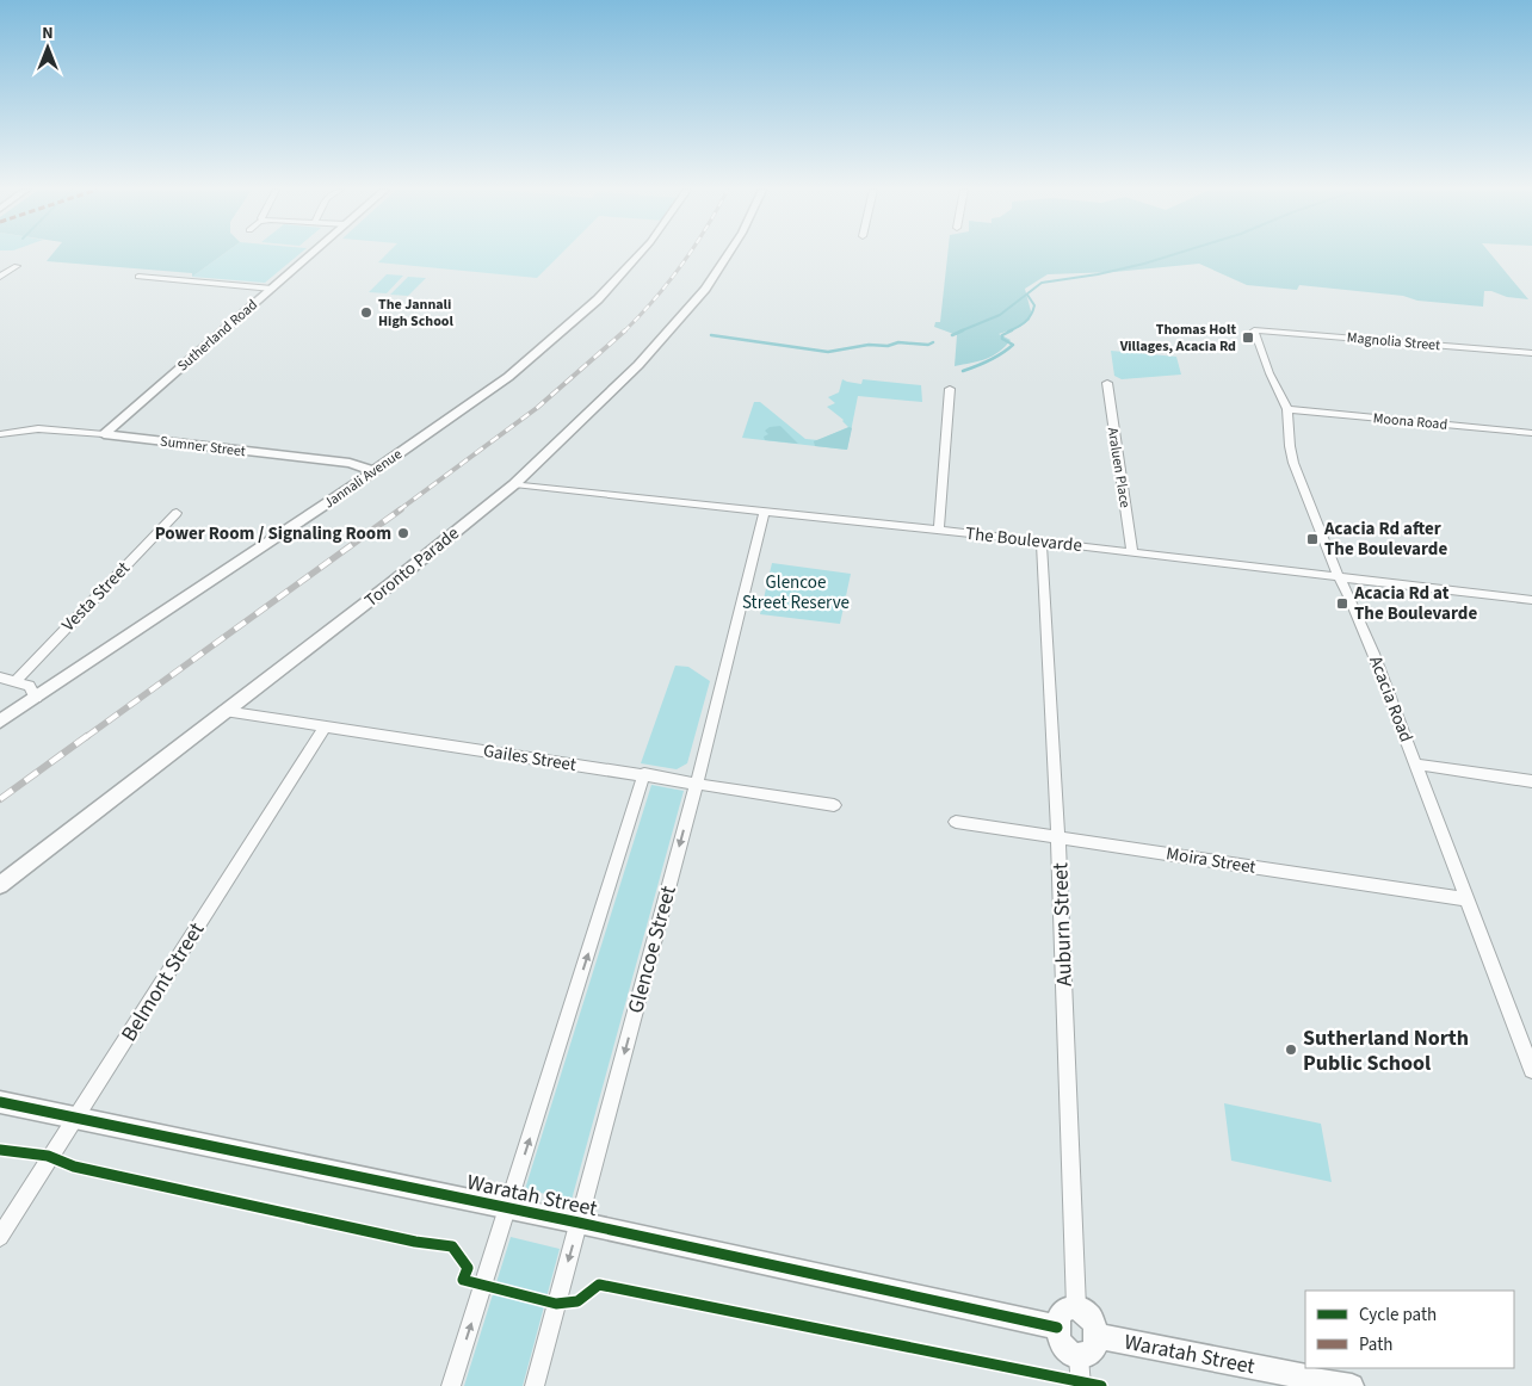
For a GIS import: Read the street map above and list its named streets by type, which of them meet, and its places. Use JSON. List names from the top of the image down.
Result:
{
  "streets": {
    "street": [
      "Sutherland Road",
      "Magnolia Street",
      "Moona Road",
      "Sumner Street",
      "Araluen Place",
      "Jannali Avenue",
      "The Boulevarde",
      "Toronto Parade",
      "Vesta Street",
      "Acacia Road",
      "Gailes Street",
      "Moira Street",
      "Auburn Street",
      "Glencoe Street",
      "Belmont Street",
      "Waratah Street"
    ]
  },
  "crossings": [
    ["Sutherland Road", "Sumner Street"],
    ["Magnolia Street", "Acacia Road"],
    ["Moona Road", "Acacia Road"],
    ["Sumner Street", "Jannali Avenue"],
    ["Araluen Place", "The Boulevarde"],
    ["The Boulevarde", "Toronto Parade"],
    ["The Boulevarde", "Acacia Road"],
    ["The Boulevarde", "Auburn Street"],
    ["The Boulevarde", "Glencoe Street"],
    ["Toronto Parade", "Gailes Street"],
    ["Acacia Road", "Moira Street"],
    ["Gailes Street", "Glencoe Street"],
    ["Gailes Street", "Belmont Street"],
    ["Moira Street", "Auburn Street"],
    ["Auburn Street", "Waratah Street"],
    ["Glencoe Street", "Waratah Street"],
    ["Belmont Street", "Waratah Street"]
  ],
  "parks": ["Glencoe Street Reserve"],
  "places": {
    "other": ["The Jannali High School", "Power Room / Signaling Room", "Sutherland North Public School"],
    "transit": ["Thomas Holt Villages, Acacia Rd", "Acacia Rd after The Boulevarde", "Acacia Rd at The Boulevarde"]
  },
  "legend": ["Cycle path", "Path"],
  "north": "top"
}
